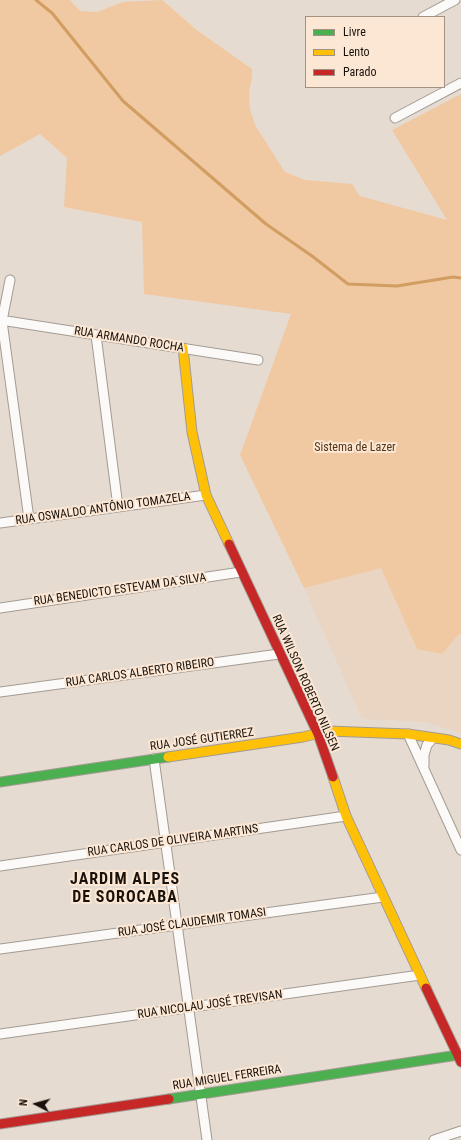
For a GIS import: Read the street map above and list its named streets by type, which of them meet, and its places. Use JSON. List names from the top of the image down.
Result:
{
  "streets": {
    "street": [
      "RUA ARMANDO ROCHA",
      "RUA OSWALDO ANTÔNIO TOMAZELA",
      "RUA BENEDICTO ESTEVAM DA SILVA",
      "RUA CARLOS ALBERTO RIBEIRO",
      "RUA WILSON ROBERTO NILSEN",
      "RUA JOSÉ GUTIERREZ",
      "RUA CARLOS DE OLIVEIRA MARTINS",
      "RUA JOSÉ CLAUDEMIR TOMASI",
      "RUA NICOLAU JOSÉ TREVISAN",
      "RUA MIGUEL FERREIRA"
    ]
  },
  "crossings": [
    ["RUA ARMANDO ROCHA", "RUA WILSON ROBERTO NILSEN"],
    ["RUA OSWALDO ANTÔNIO TOMAZELA", "RUA WILSON ROBERTO NILSEN"],
    ["RUA BENEDICTO ESTEVAM DA SILVA", "RUA WILSON ROBERTO NILSEN"],
    ["RUA CARLOS ALBERTO RIBEIRO", "RUA WILSON ROBERTO NILSEN"],
    ["RUA WILSON ROBERTO NILSEN", "RUA JOSÉ GUTIERREZ"],
    ["RUA WILSON ROBERTO NILSEN", "RUA CARLOS DE OLIVEIRA MARTINS"],
    ["RUA WILSON ROBERTO NILSEN", "RUA JOSÉ CLAUDEMIR TOMASI"],
    ["RUA WILSON ROBERTO NILSEN", "RUA NICOLAU JOSÉ TREVISAN"],
    ["RUA WILSON ROBERTO NILSEN", "RUA MIGUEL FERREIRA"]
  ],
  "districts": ["JARDIM ALPES DE SOROCABA"],
  "parks": ["Sistema de Lazer"],
  "legend": ["Livre", "Lento", "Parado"],
  "north": "left"
}
